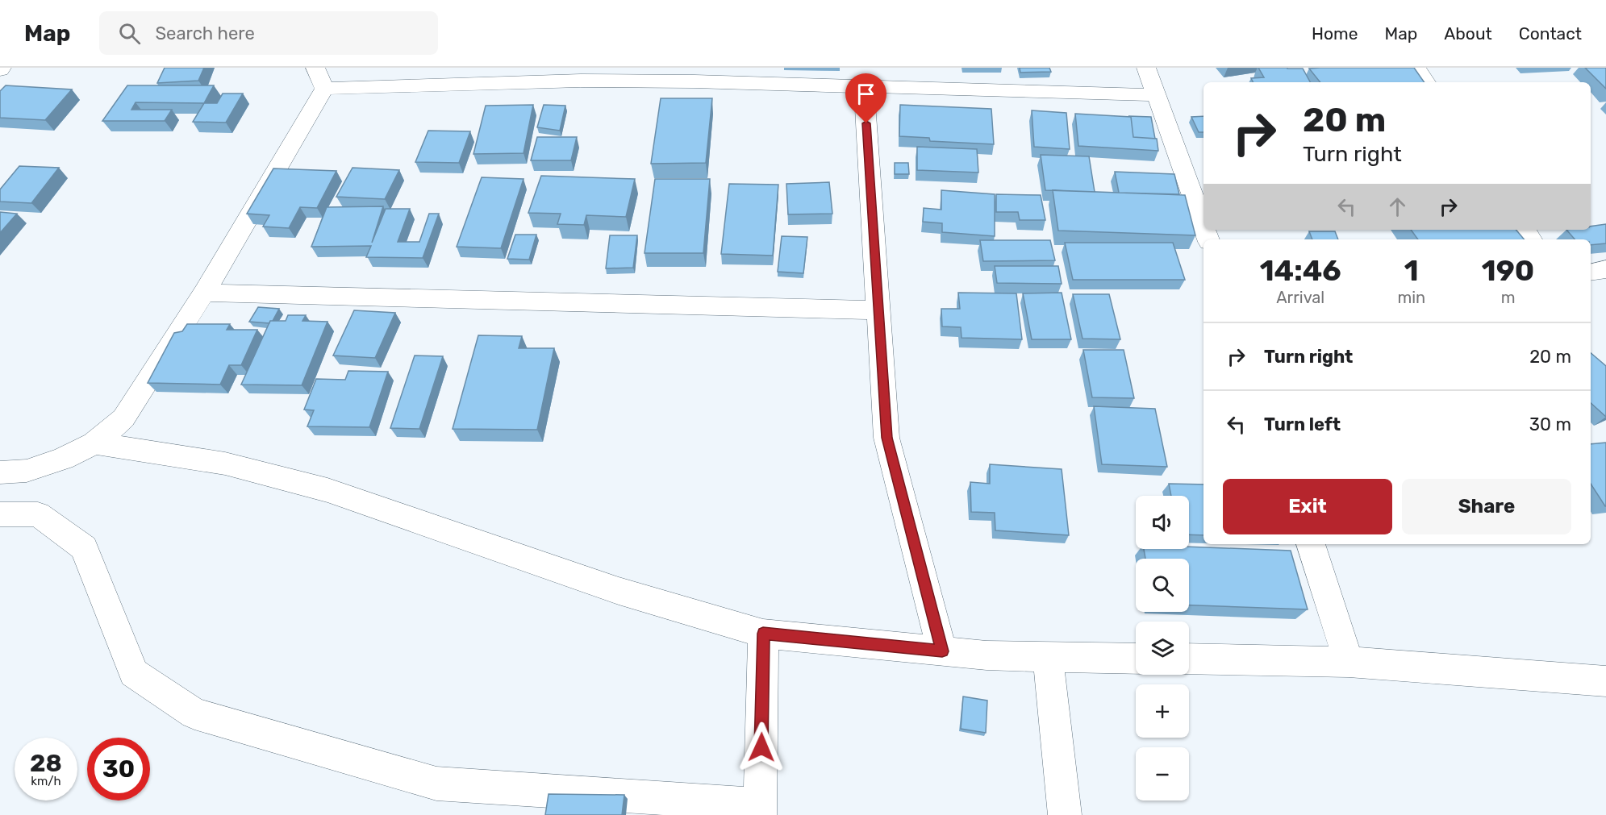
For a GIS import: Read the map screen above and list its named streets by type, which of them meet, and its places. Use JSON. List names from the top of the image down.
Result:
{
  "page": {
    "header": "Map",
    "search": "Search here",
    "nav": [
      "Home",
      "Map",
      "About",
      "Contact"
    ],
    "turn": ["20 m", "Turn right"],
    "eta": [
      "14:46",
      "Arrival",
      "1",
      "min",
      "190",
      "m"
    ],
    "list": [
      {
        "name": "Turn right",
        "value": "20 m"
      },
      {
        "name": "Turn left",
        "value": "30 m"
      }
    ],
    "buttons": ["Exit", "Share"],
    "map_buttons": ["+", "−"],
    "speed": "28 km/h",
    "limit": "30"
  }
}
